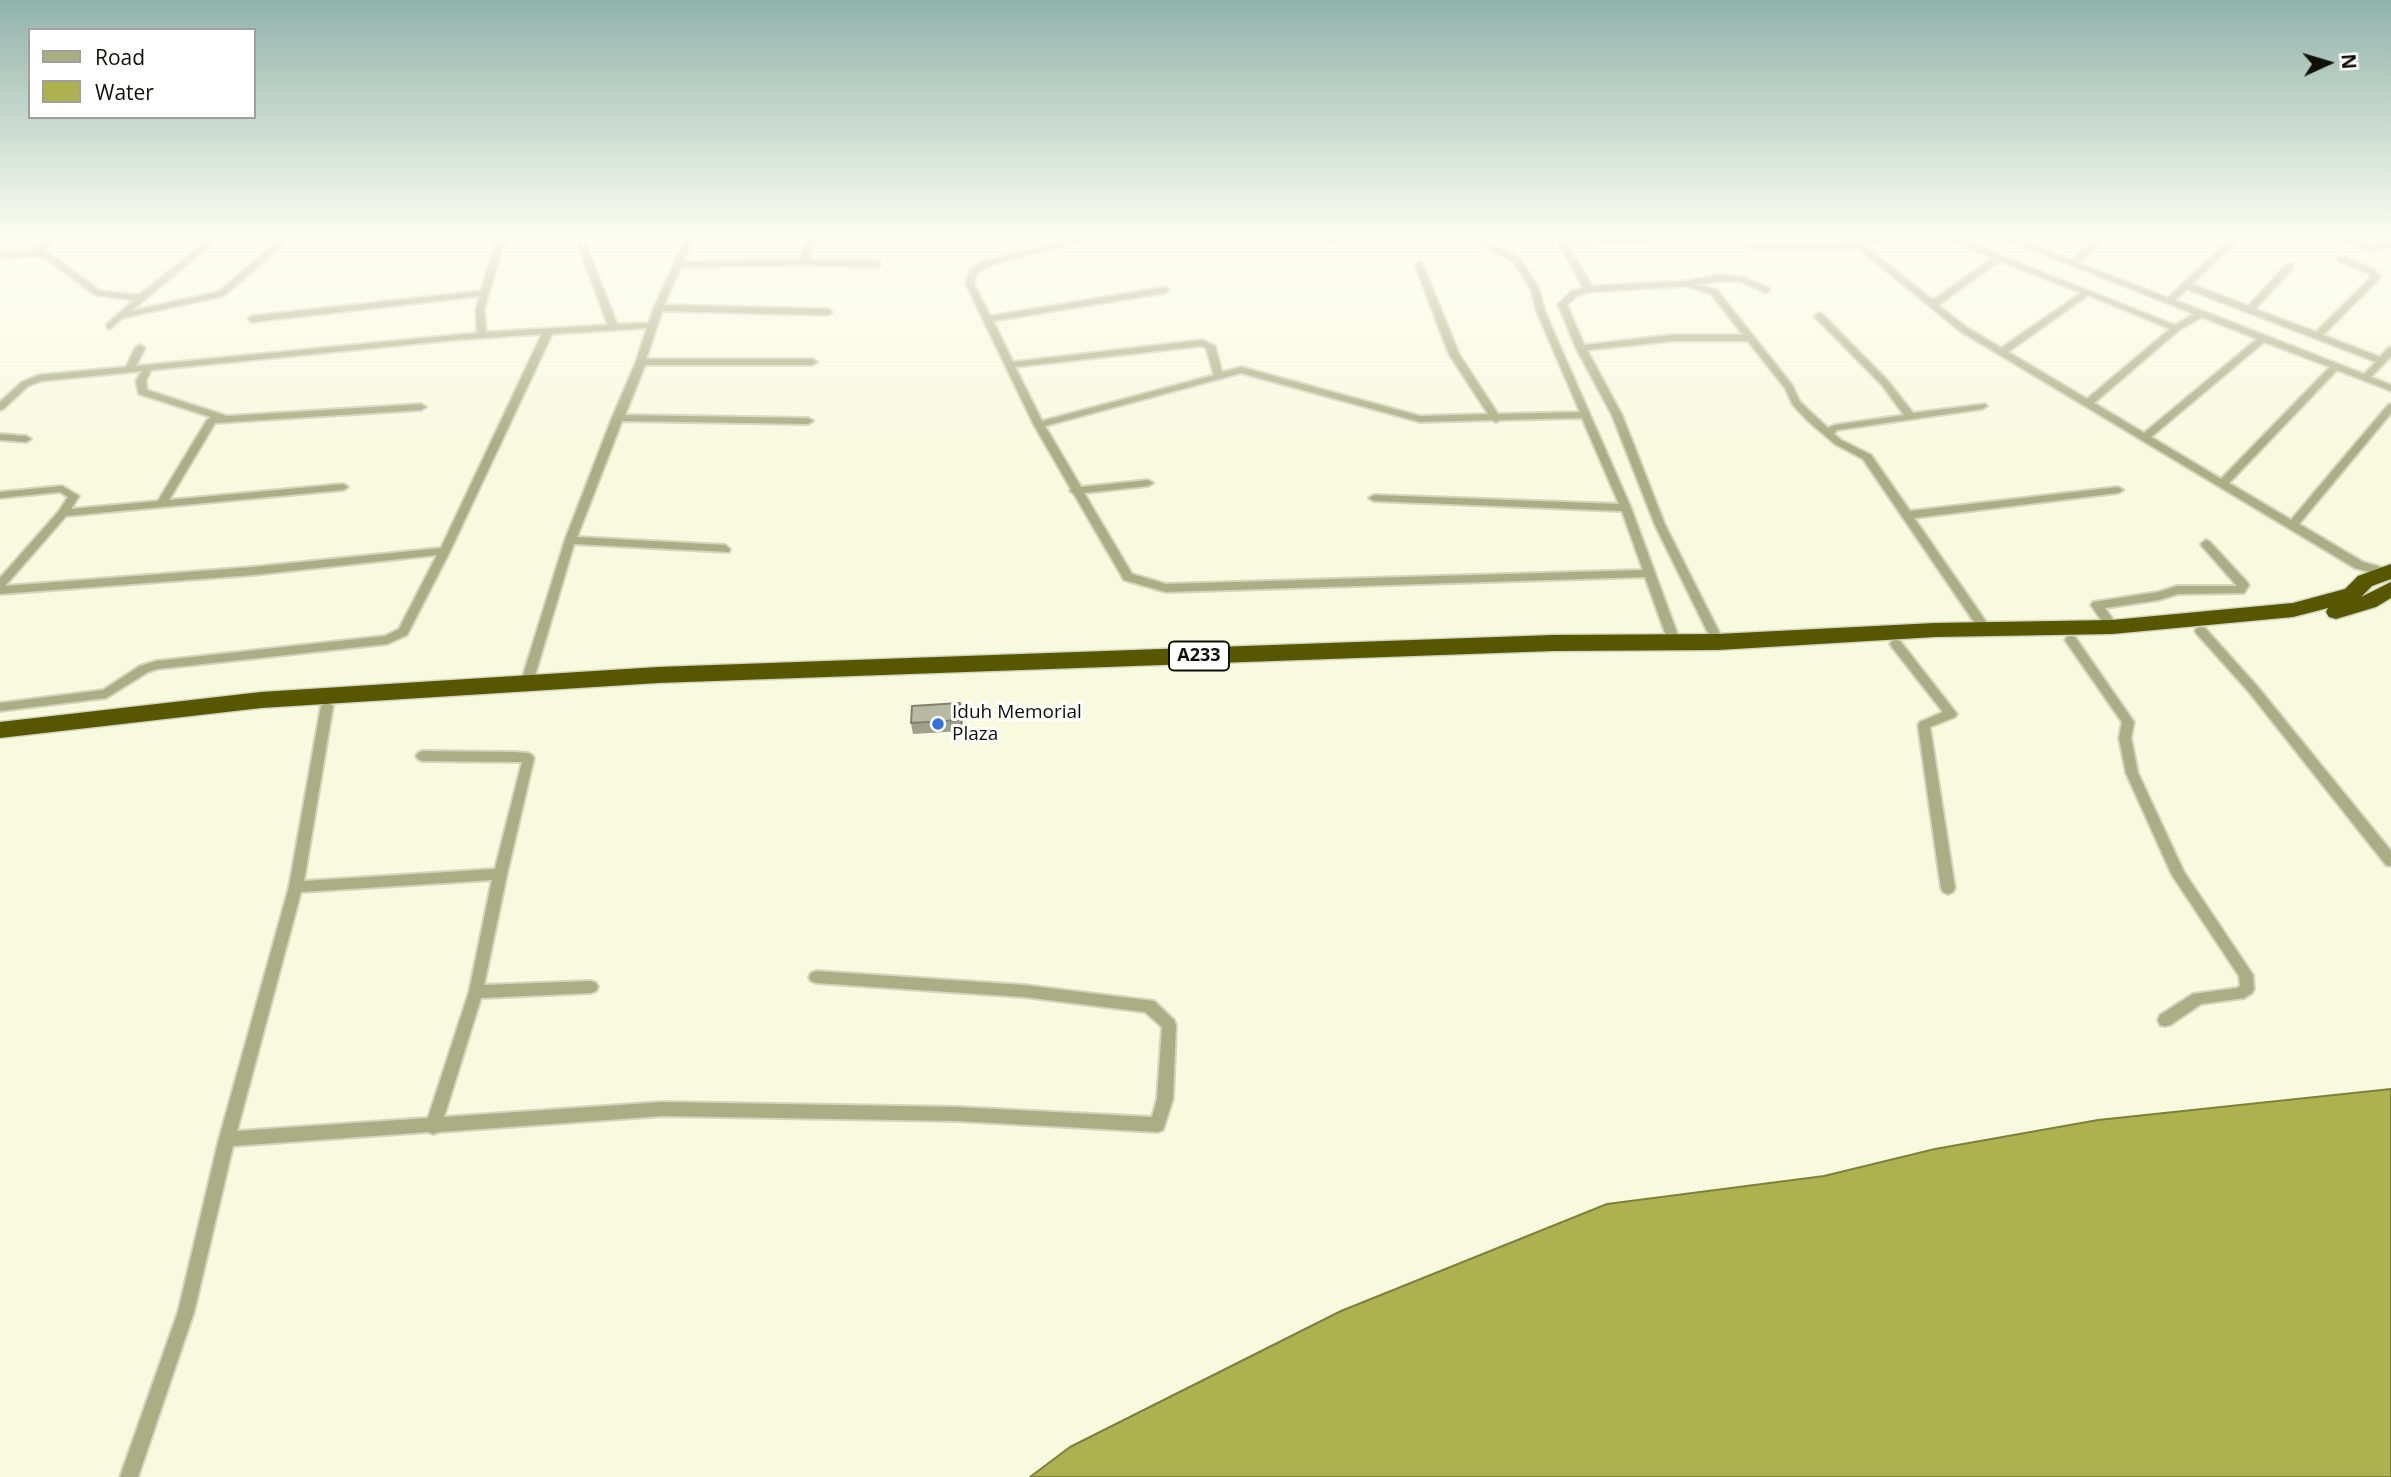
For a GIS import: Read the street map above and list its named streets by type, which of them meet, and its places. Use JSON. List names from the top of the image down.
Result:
{
  "streets": {
    "highway": ["A233"]
  },
  "places": ["Iduh Memorial Plaza"],
  "legend": ["Road", "Water"],
  "north": "right"
}
